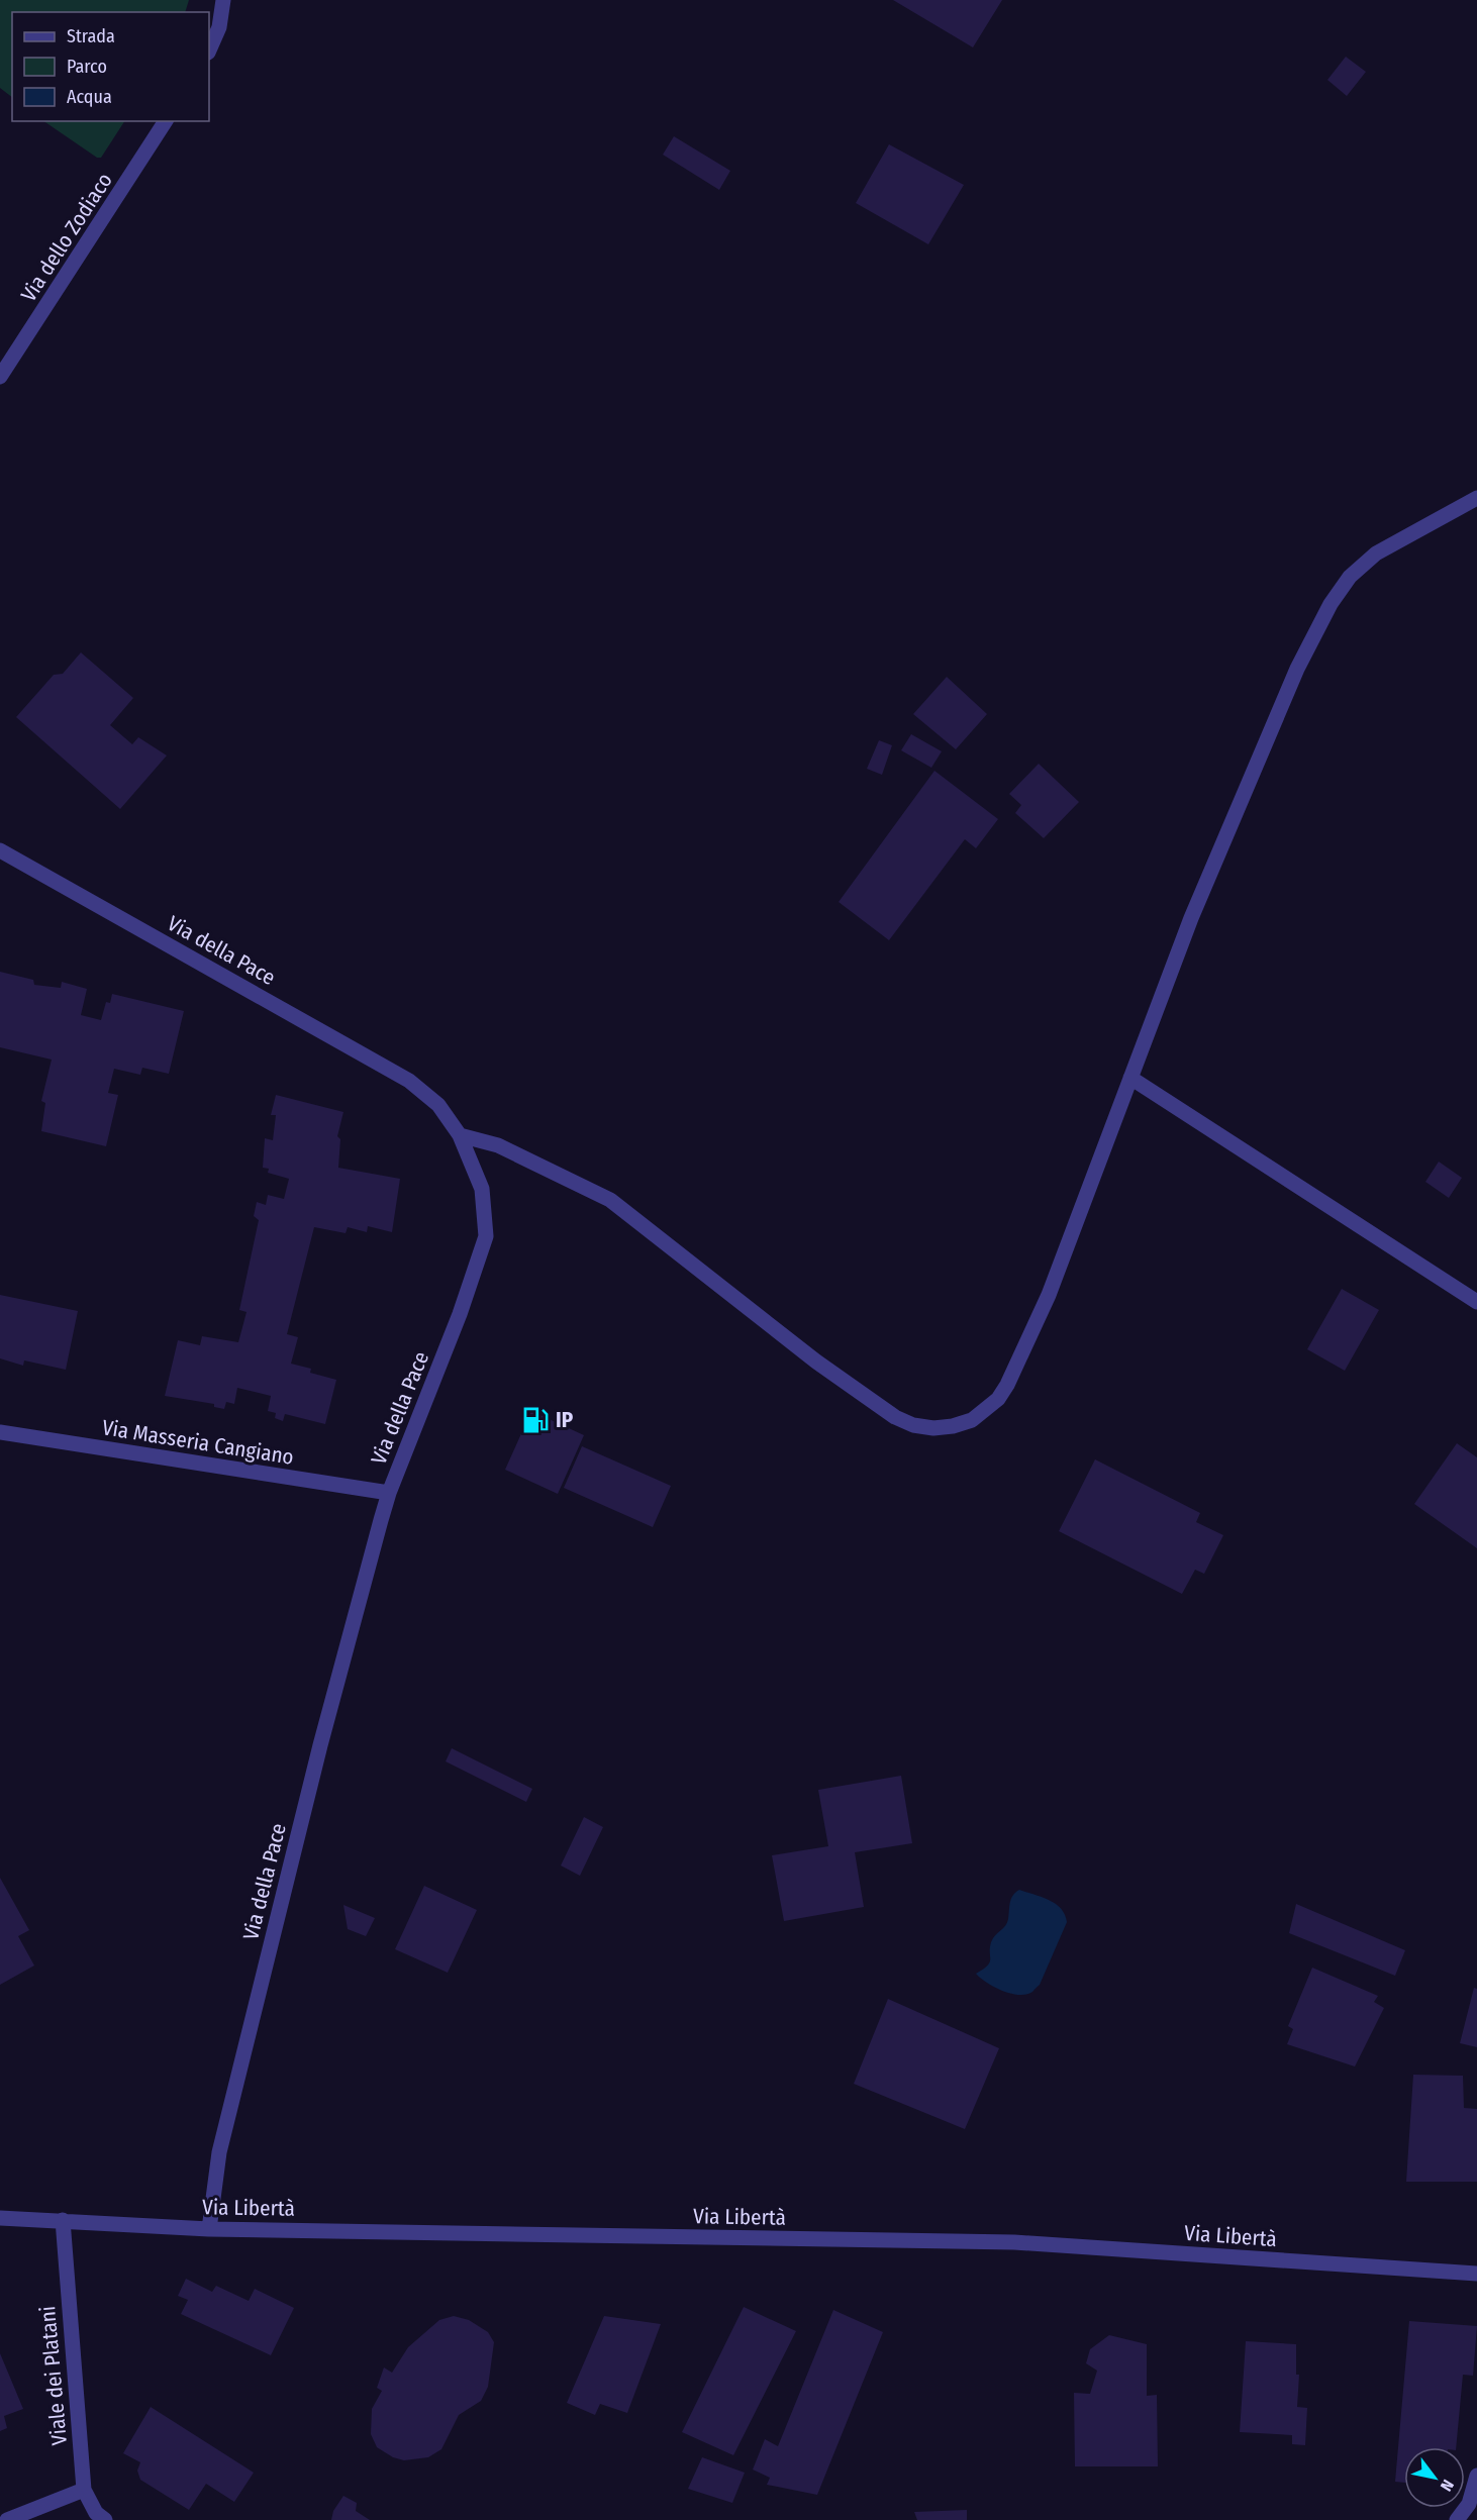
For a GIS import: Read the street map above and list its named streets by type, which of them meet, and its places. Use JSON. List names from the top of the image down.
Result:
{
  "streets": {
    "street": [
      "Via dello Zodiaco",
      "Via della Pace",
      "Via Masseria Cangiano",
      "Via Libertà",
      "Viale dei Platani"
    ]
  },
  "crossings": [
    ["Via della Pace", "Via Masseria Cangiano"],
    ["Via della Pace", "Via Libertà"],
    ["Via Libertà", "Viale dei Platani"]
  ],
  "places": {
    "fuel station": ["IP"]
  },
  "legend": ["Strada", "Parco", "Acqua"],
  "north": "bottom right"
}
